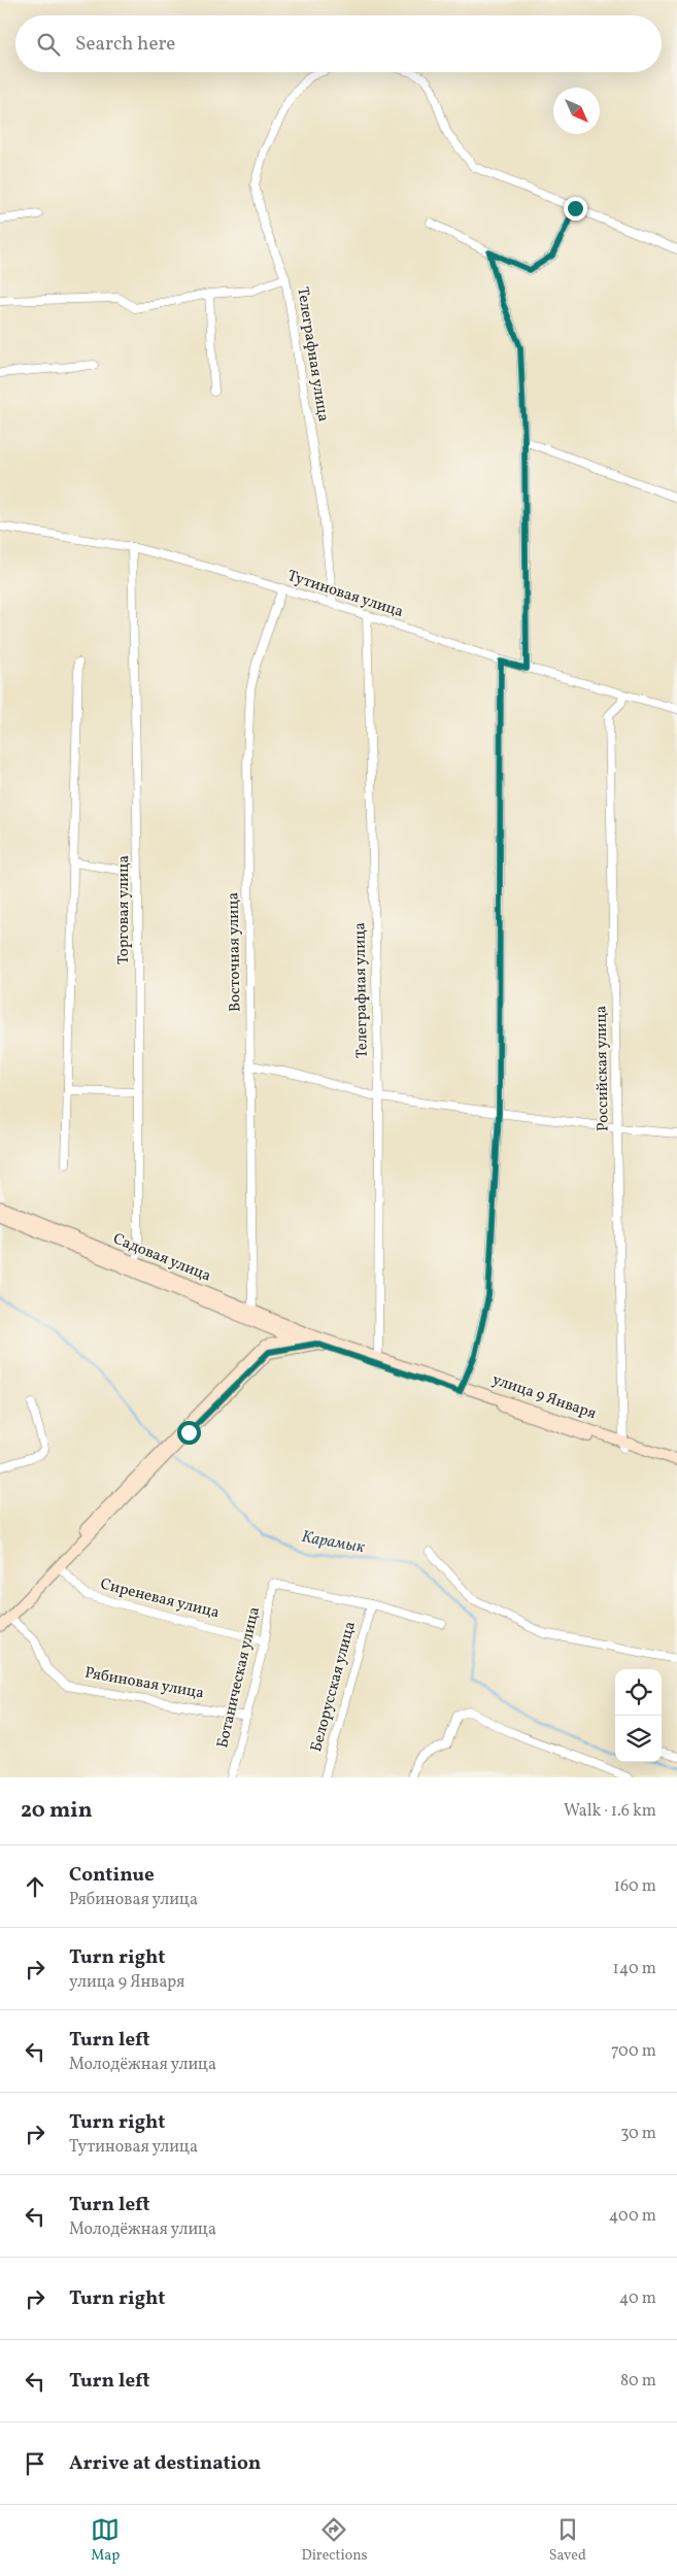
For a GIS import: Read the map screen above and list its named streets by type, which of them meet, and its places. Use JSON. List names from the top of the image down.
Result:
{
  "streets": {
    "main road": ["Садовая улица", "улица 9 Января"],
    "street": [
      "Телеграфная улица",
      "Тутиновая улица",
      "Торговая улица",
      "Восточная улица",
      "Российская улица",
      "Сиреневая улица",
      "Ботаническая улица",
      "Рябиновая улица",
      "Белорусская улица"
    ]
  },
  "crossings": [
    ["Телеграфная улица", "Тутиновая улица"],
    ["Телеграфная улица", "улица 9 Января"],
    ["Тутиновая улица", "Торговая улица"],
    ["Тутиновая улица", "Восточная улица"],
    ["Тутиновая улица", "Российская улица"],
    ["Торговая улица", "Садовая улица"],
    ["Восточная улица", "Садовая улица"],
    ["Российская улица", "улица 9 Января"],
    ["Садовая улица", "улица 9 Января"],
    ["Сиреневая улица", "Ботаническая улица"],
    ["Ботаническая улица", "Рябиновая улица"],
    ["Ботаническая улица", "Белорусская улица"]
  ],
  "water": ["Карамык"],
  "north": "bottom right",
  "page": {
    "search": "Search here",
    "heading": ["20 min", "Walk · 1.6 km"],
    "list": [
      ["Continue", "Рябиновая улица", "160 m"],
      ["Turn right", "улица 9 Января", "140 m"],
      ["Turn left", "Молодёжная улица", "700 m"],
      ["Turn right", "Тутиновая улица", "30 m"],
      ["Turn left", "Молодёжная улица", "400 m"],
      ["Turn right", "40 m"],
      ["Turn left", "80 m"],
      "Arrive at destination"
    ],
    "nav": ["Map", "Directions", "Saved"]
  }
}
